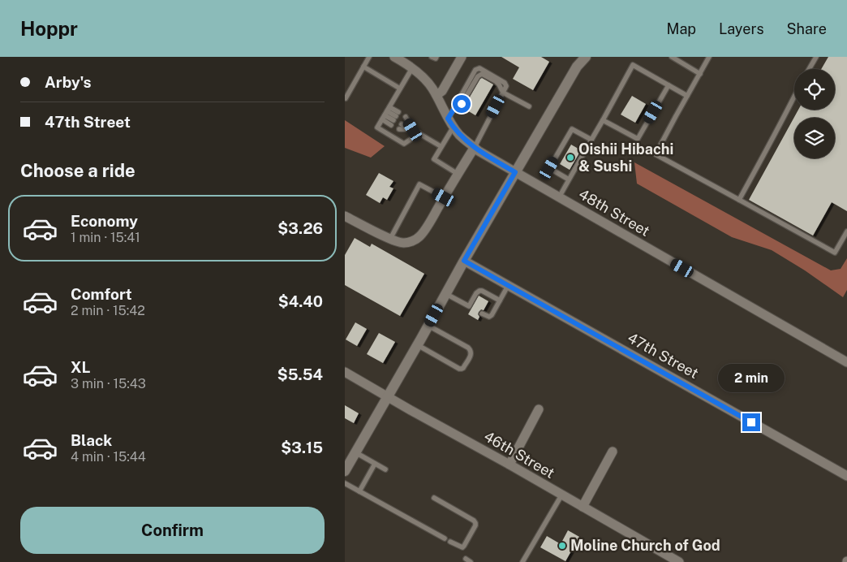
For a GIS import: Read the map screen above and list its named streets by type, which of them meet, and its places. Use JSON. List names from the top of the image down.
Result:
{
  "streets": {
    "street": ["48th Street", "47th Street", "46th Street"]
  },
  "places": ["Oishii Hibachi & Sushi", "Moline Church of God"],
  "page": {
    "header": "Hoppr",
    "nav": ["Map", "Layers", "Share"],
    "banner": ["Arby's", "47th Street"],
    "heading": "Choose a ride",
    "list": [
      {
        "name": "Economy",
        "note": "1 min · 15:41",
        "value": "$3.26"
      },
      {
        "name": "Comfort",
        "note": "2 min · 15:42",
        "value": "$4.40"
      },
      {
        "name": "XL",
        "note": "3 min · 15:43",
        "value": "$5.54"
      },
      {
        "name": "Black",
        "note": "4 min · 15:44",
        "value": "$3.15"
      }
    ],
    "bubble": "2 min",
    "buttons": "Confirm"
  }
}
